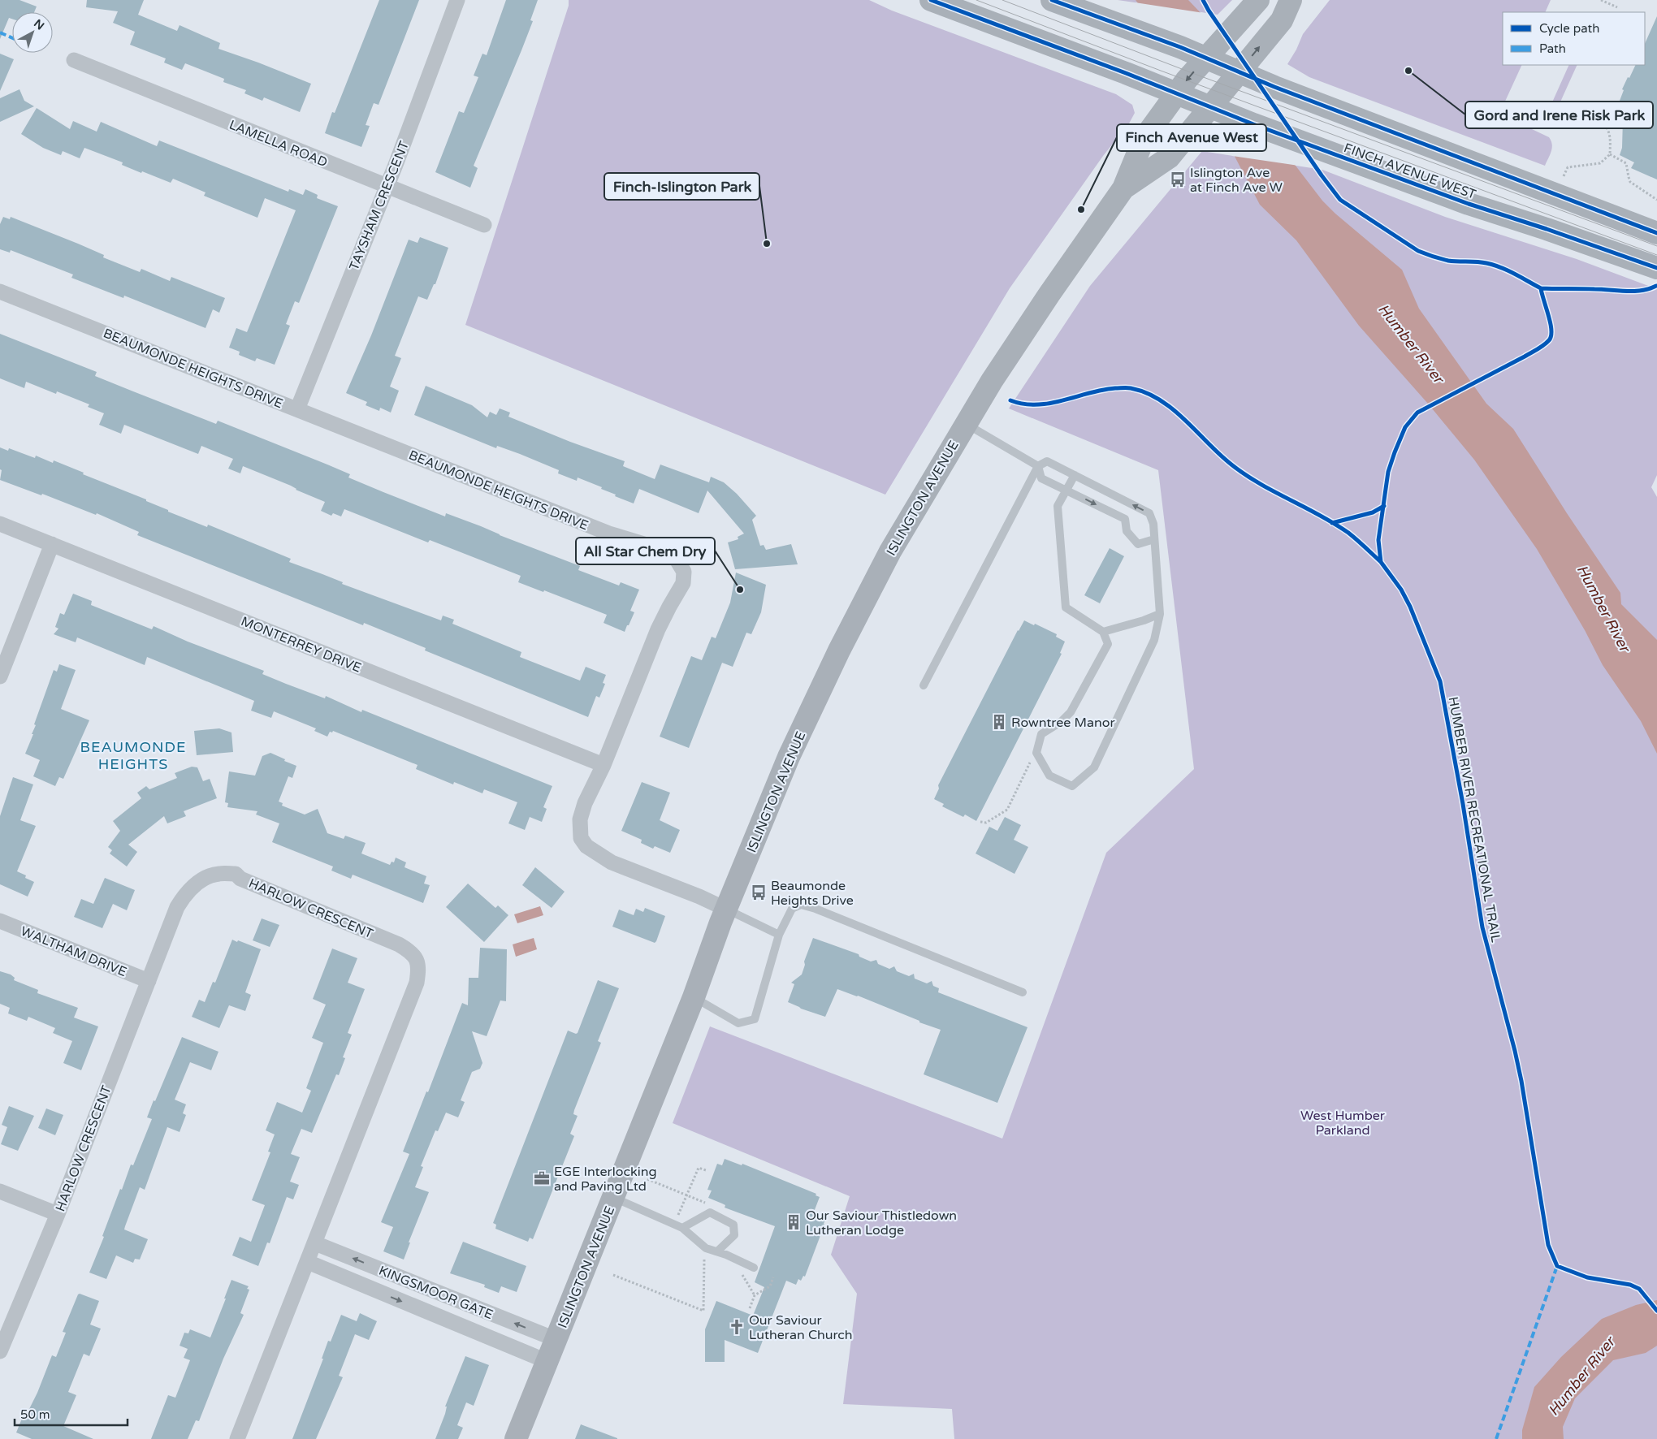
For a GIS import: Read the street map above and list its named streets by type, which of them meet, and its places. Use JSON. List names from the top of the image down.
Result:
{
  "streets": {
    "main road": ["FINCH AVENUE WEST", "ISLINGTON AVENUE"],
    "street": [
      "LAMELLA ROAD",
      "TAYSHAM CRESCENT",
      "BEAUMONDE HEIGHTS DRIVE",
      "MONTERREY DRIVE",
      "HARLOW CRESCENT",
      "WALTHAM DRIVE",
      "KINGSMOOR GATE"
    ],
    "cycle path": ["HUMBER RIVER RECREATIONAL TRAIL"]
  },
  "crossings": [
    ["LAMELLA ROAD", "TAYSHAM CRESCENT"],
    ["FINCH AVENUE WEST", "ISLINGTON AVENUE"],
    ["TAYSHAM CRESCENT", "BEAUMONDE HEIGHTS DRIVE"],
    ["BEAUMONDE HEIGHTS DRIVE", "ISLINGTON AVENUE"],
    ["BEAUMONDE HEIGHTS DRIVE", "MONTERREY DRIVE"],
    ["ISLINGTON AVENUE", "KINGSMOOR GATE"],
    ["HARLOW CRESCENT", "WALTHAM DRIVE"],
    ["HARLOW CRESCENT", "KINGSMOOR GATE"]
  ],
  "districts": ["BEAUMONDE HEIGHTS"],
  "water": ["Humber River"],
  "parks": ["West Humber Parkland"],
  "places": {
    "other": [
      "Gord and Irene Risk Park",
      "Finch Avenue West",
      "Finch-Islington Park",
      "All Star Chem Dry"
    ],
    "bus stop": ["Islington Ave at Finch Ave W", "Beaumonde Heights Drive"],
    "building": ["Rowntree Manor", "Our Saviour Thistledown Lutheran Lodge"],
    "office": ["EGE Interlocking and Paving Ltd"],
    "church": ["Our Saviour Lutheran Church"]
  },
  "legend": ["Cycle path", "Path"],
  "scale_bar": "50 m",
  "north": "top right"
}
